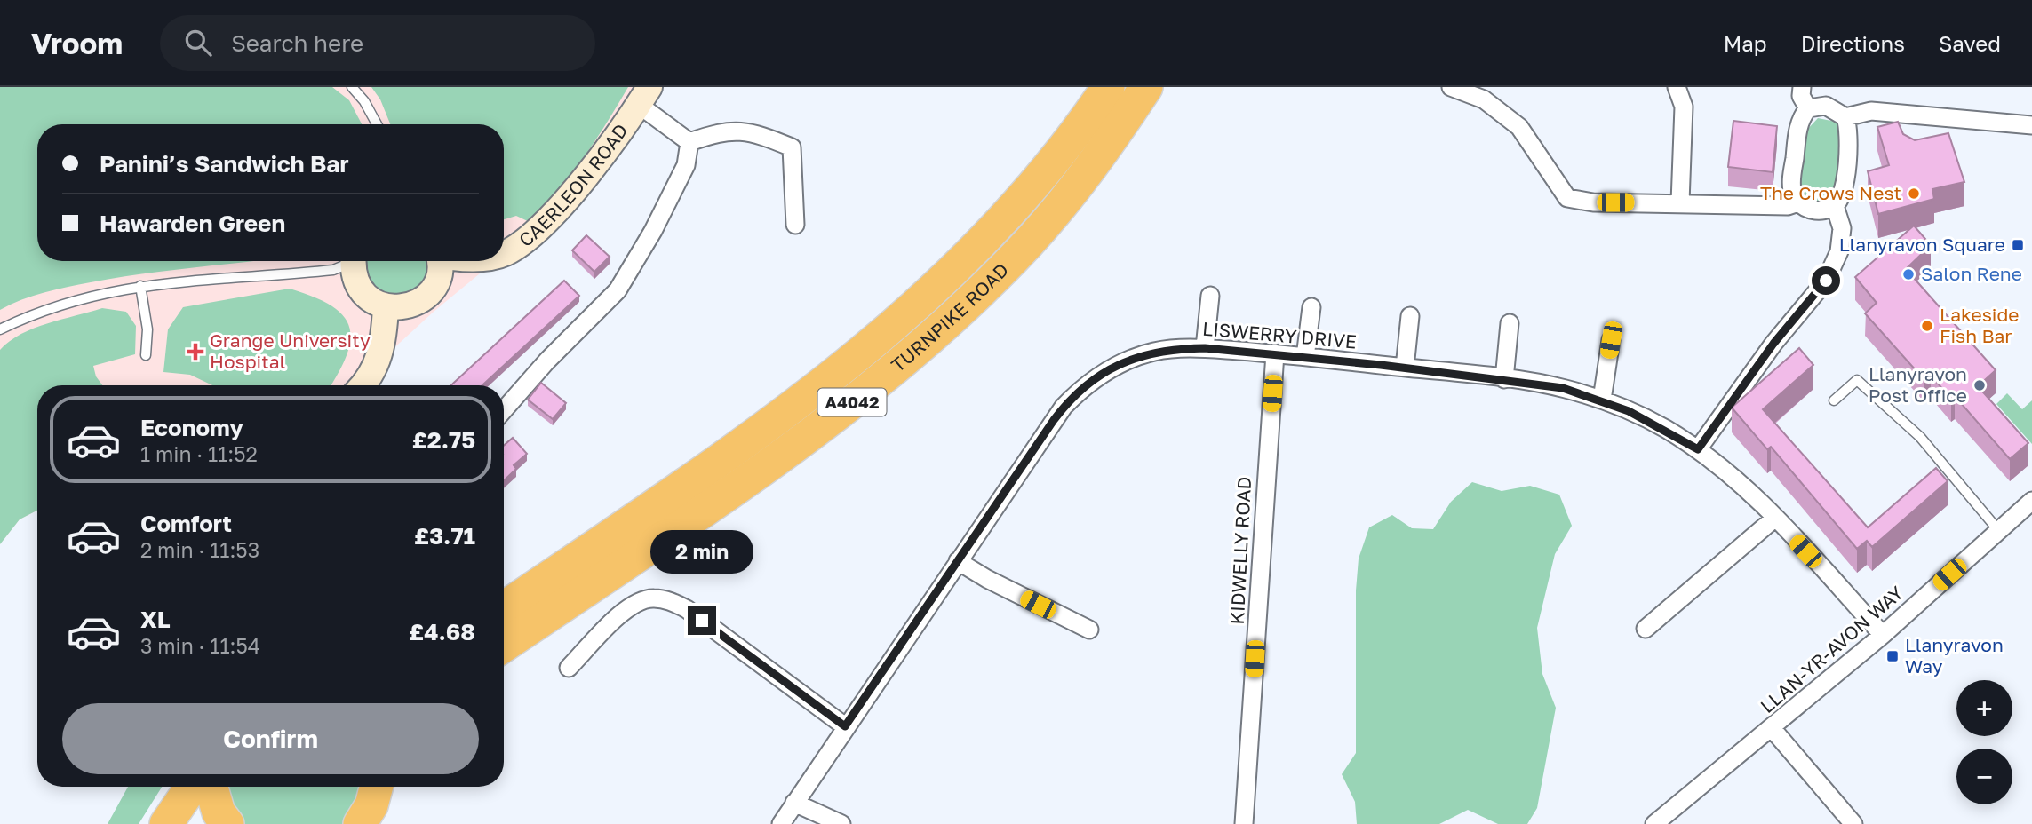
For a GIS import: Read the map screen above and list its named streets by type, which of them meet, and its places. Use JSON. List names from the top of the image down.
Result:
{
  "streets": {
    "highway": ["TURNPIKE ROAD", "A4042"],
    "main road": ["CAERLEON ROAD"],
    "street": ["LISWERRY DRIVE", "KIDWELLY ROAD", "LLAN-YR-AVON WAY"]
  },
  "crossings": [
    ["LISWERRY DRIVE", "KIDWELLY ROAD"],
    ["LISWERRY DRIVE", "LLAN-YR-AVON WAY"]
  ],
  "places": {
    "other": [
      "The Crows Nest",
      "Salon Rene",
      "Lakeside Fish Bar",
      "Llanyravon Post Office"
    ],
    "transit": ["Llanyravon Square", "Llanyravon Way"],
    "health": ["Grange University Hospital"]
  },
  "page": {
    "header": "Vroom",
    "search": "Search here",
    "nav": ["Map", "Directions", "Saved"],
    "banner": ["Panini’s Sandwich Bar", "Hawarden Green"],
    "list": [
      {
        "name": "Economy",
        "note": "1 min · 11:52",
        "value": "£2.75"
      },
      {
        "name": "Comfort",
        "note": "2 min · 11:53",
        "value": "£3.71"
      },
      {
        "name": "XL",
        "note": "3 min · 11:54",
        "value": "£4.68"
      }
    ],
    "bubble": "2 min",
    "map_buttons": ["+", "−"],
    "buttons": "Confirm"
  }
}
